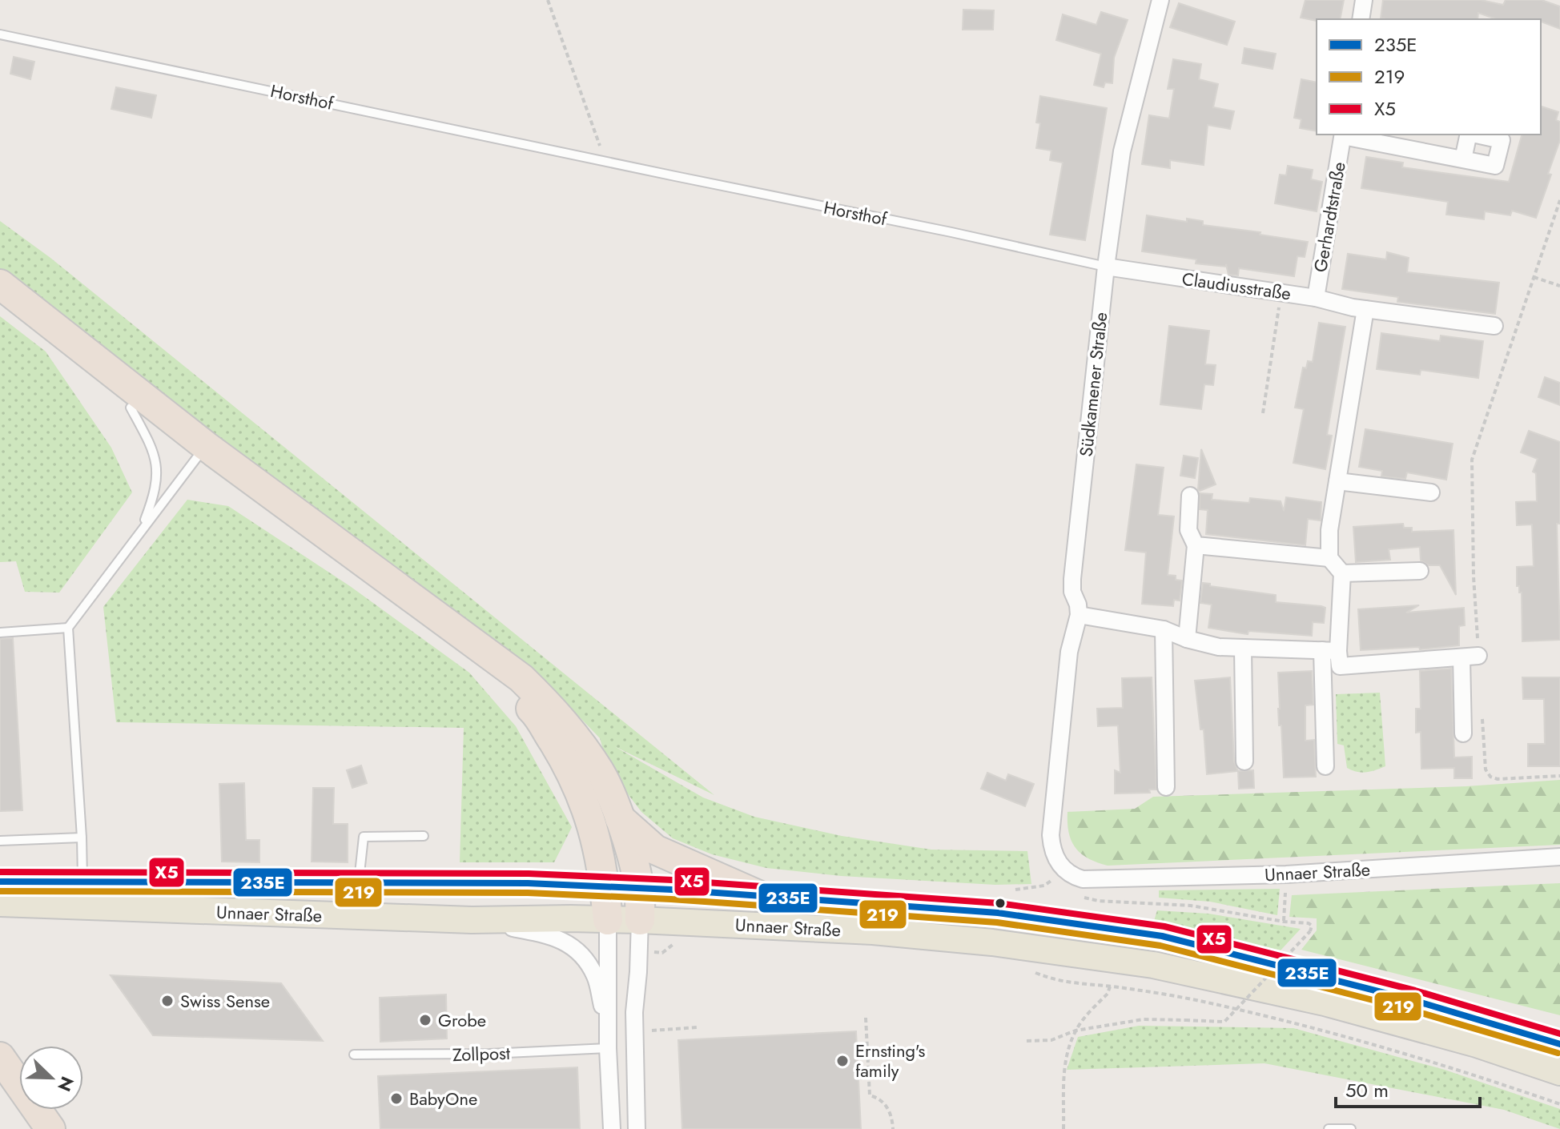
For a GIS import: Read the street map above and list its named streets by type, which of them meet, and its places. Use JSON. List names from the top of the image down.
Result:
{
  "streets": {
    "main road": ["Unnaer Straße"],
    "street": ["Gerhardtstraße", "Claudiusstraße", "Südkamener Straße"],
    "lane": ["Horsthof", "Zollpost"]
  },
  "crossings": [
    ["Horsthof", "Claudiusstraße"],
    ["Horsthof", "Südkamener Straße"],
    ["Gerhardtstraße", "Claudiusstraße"],
    ["Claudiusstraße", "Südkamener Straße"],
    ["Südkamener Straße", "Unnaer Straße"]
  ],
  "places": [
    "Swiss Sense",
    "Grobe",
    "Ernsting's family",
    "BabyOne"
  ],
  "lines": ["transit line X5", "transit line 235E", "transit line 219"],
  "legend": ["235E", "219", "X5"],
  "scale_bar": "50 m",
  "north": "bottom right"
}
